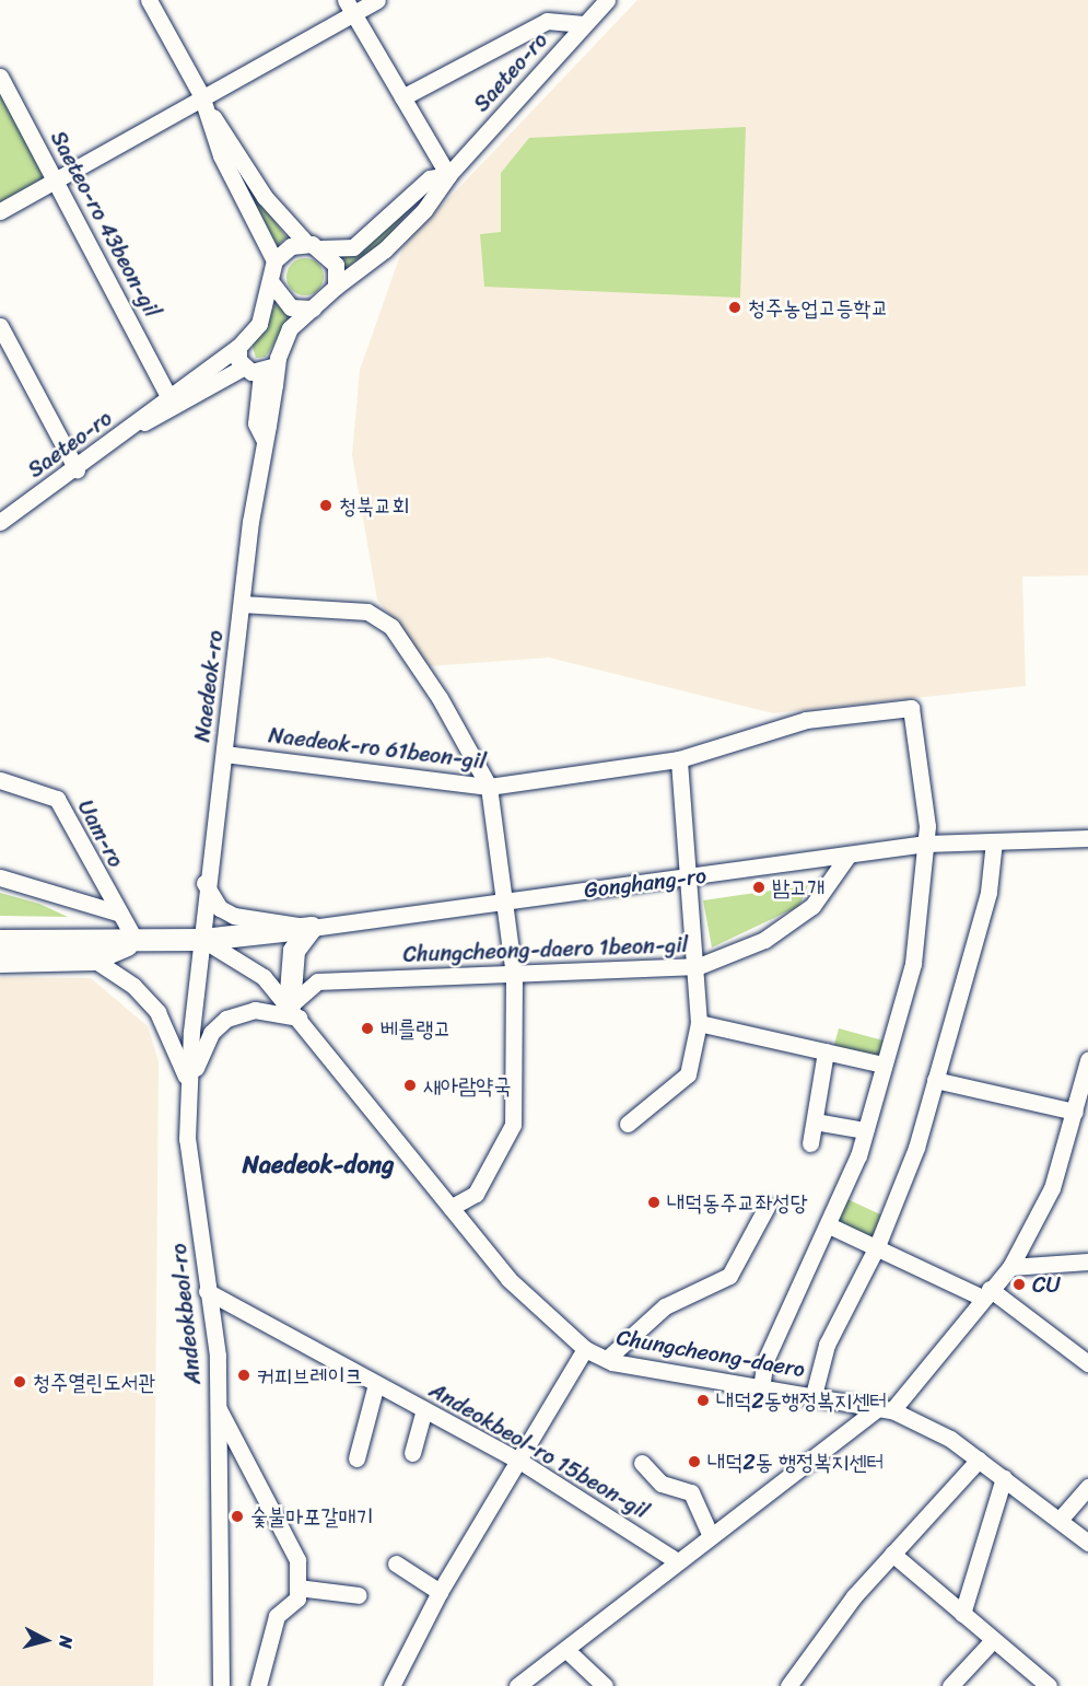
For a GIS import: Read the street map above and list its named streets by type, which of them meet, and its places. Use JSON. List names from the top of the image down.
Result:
{
  "streets": {
    "main road": ["Gonghang-ro"],
    "street": [
      "Saeteo-ro",
      "Saeteo-ro 43beon-gil",
      "Naedeok-ro",
      "Naedeok-ro 61beon-gil",
      "Uam-ro",
      "Chungcheong-daero 1beon-gil",
      "Andeokbeol-ro",
      "Chungcheong-daero",
      "Andeokbeol-ro 15beon-gil"
    ]
  },
  "crossings": [
    ["Saeteo-ro", "Naedeok-ro"],
    ["Naedeok-ro", "Naedeok-ro 61beon-gil"],
    ["Naedeok-ro", "Gonghang-ro"],
    ["Naedeok-ro", "Andeokbeol-ro"],
    ["Naedeok-ro", "Chungcheong-daero"],
    ["Naedeok-ro 61beon-gil", "Gonghang-ro"],
    ["Uam-ro", "Gonghang-ro"],
    ["Gonghang-ro", "Chungcheong-daero 1beon-gil"],
    ["Gonghang-ro", "Andeokbeol-ro"],
    ["Gonghang-ro", "Chungcheong-daero"],
    ["Chungcheong-daero 1beon-gil", "Chungcheong-daero"],
    ["Andeokbeol-ro", "Chungcheong-daero"],
    ["Andeokbeol-ro", "Andeokbeol-ro 15beon-gil"]
  ],
  "districts": ["Naedeok-dong"],
  "places": [
    "청주농업고등학교",
    "청북교회",
    "밤고개",
    "베를랭고",
    "새아람약국",
    "내덕동주교좌성당",
    "CU",
    "커피브레이크",
    "청주열린도서관",
    "내덕2동행정복지센터",
    "내덕2동 행정복지센터",
    "숯불마포갈매기"
  ],
  "north": "right"
}
